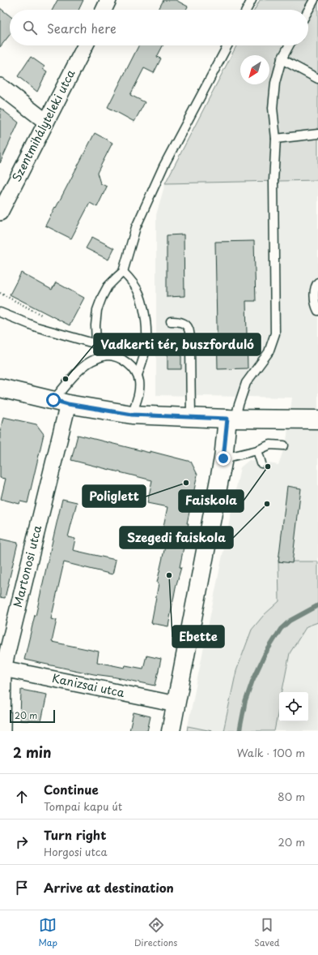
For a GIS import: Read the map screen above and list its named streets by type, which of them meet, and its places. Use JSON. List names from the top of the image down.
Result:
{
  "streets": {
    "street": ["Szentmihályteleki utca", "Martonosi utca", "Kanizsai utca"]
  },
  "crossings": [
    ["Martonosi utca", "Kanizsai utca"]
  ],
  "places": [
    "Vadkerti tér, buszforduló",
    "Faiskola",
    "Poliglett",
    "Szegedi faiskola",
    "Ebette"
  ],
  "scale_bar": "20 m",
  "north": "bottom left",
  "page": {
    "search": "Search here",
    "scale": "20 m",
    "heading": ["2 min", "Walk · 100 m"],
    "list": [
      ["Continue", "Tompai kapu út", "80 m"],
      ["Turn right", "Horgosi utca", "20 m"],
      "Arrive at destination"
    ],
    "nav": ["Map", "Directions", "Saved"]
  }
}
